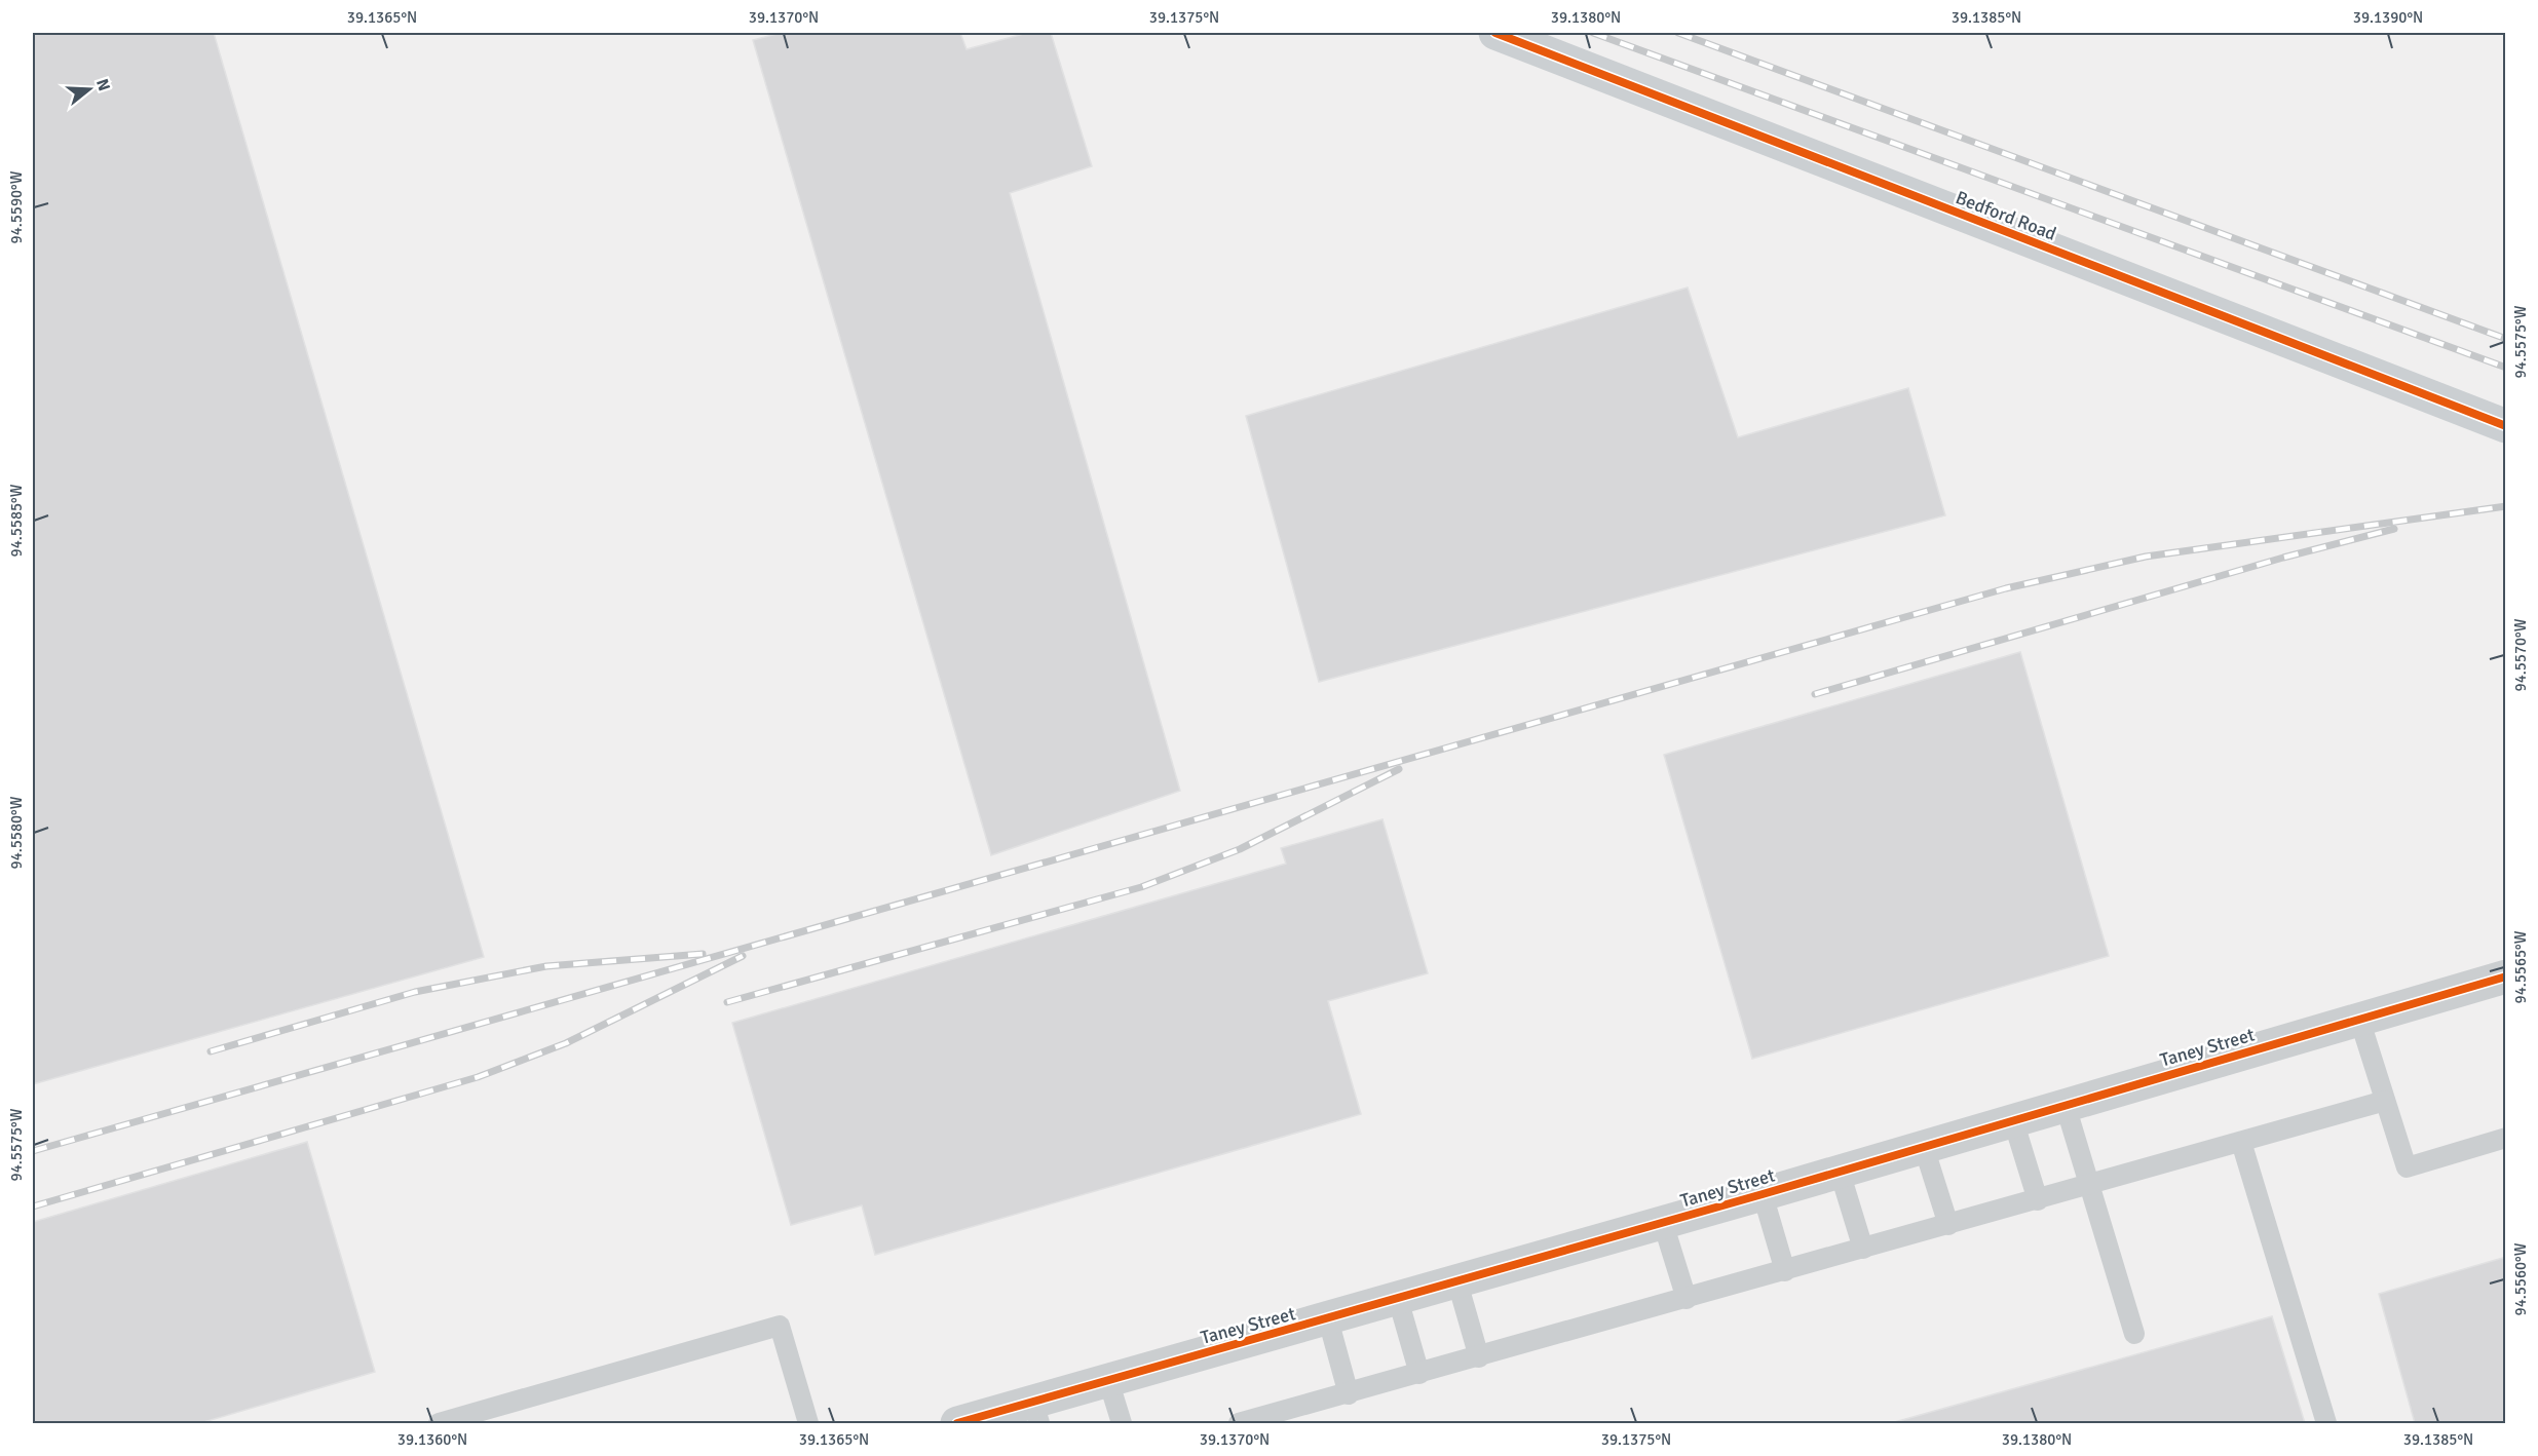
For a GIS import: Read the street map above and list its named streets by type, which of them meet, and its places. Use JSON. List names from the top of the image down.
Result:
{
  "streets": {
    "street": ["Bedford Road", "Taney Street"]
  },
  "north": "right",
  "coordinates": [
    "39.1365°N",
    "39.1370°N",
    "39.1375°N",
    "39.1380°N",
    "39.1385°N",
    "39.1390°N",
    "94.5590°W",
    "94.5575°W",
    "94.5585°W",
    "94.5570°W",
    "94.5580°W",
    "94.5565°W",
    "94.5560°W",
    "39.1360°N"
  ]
}
